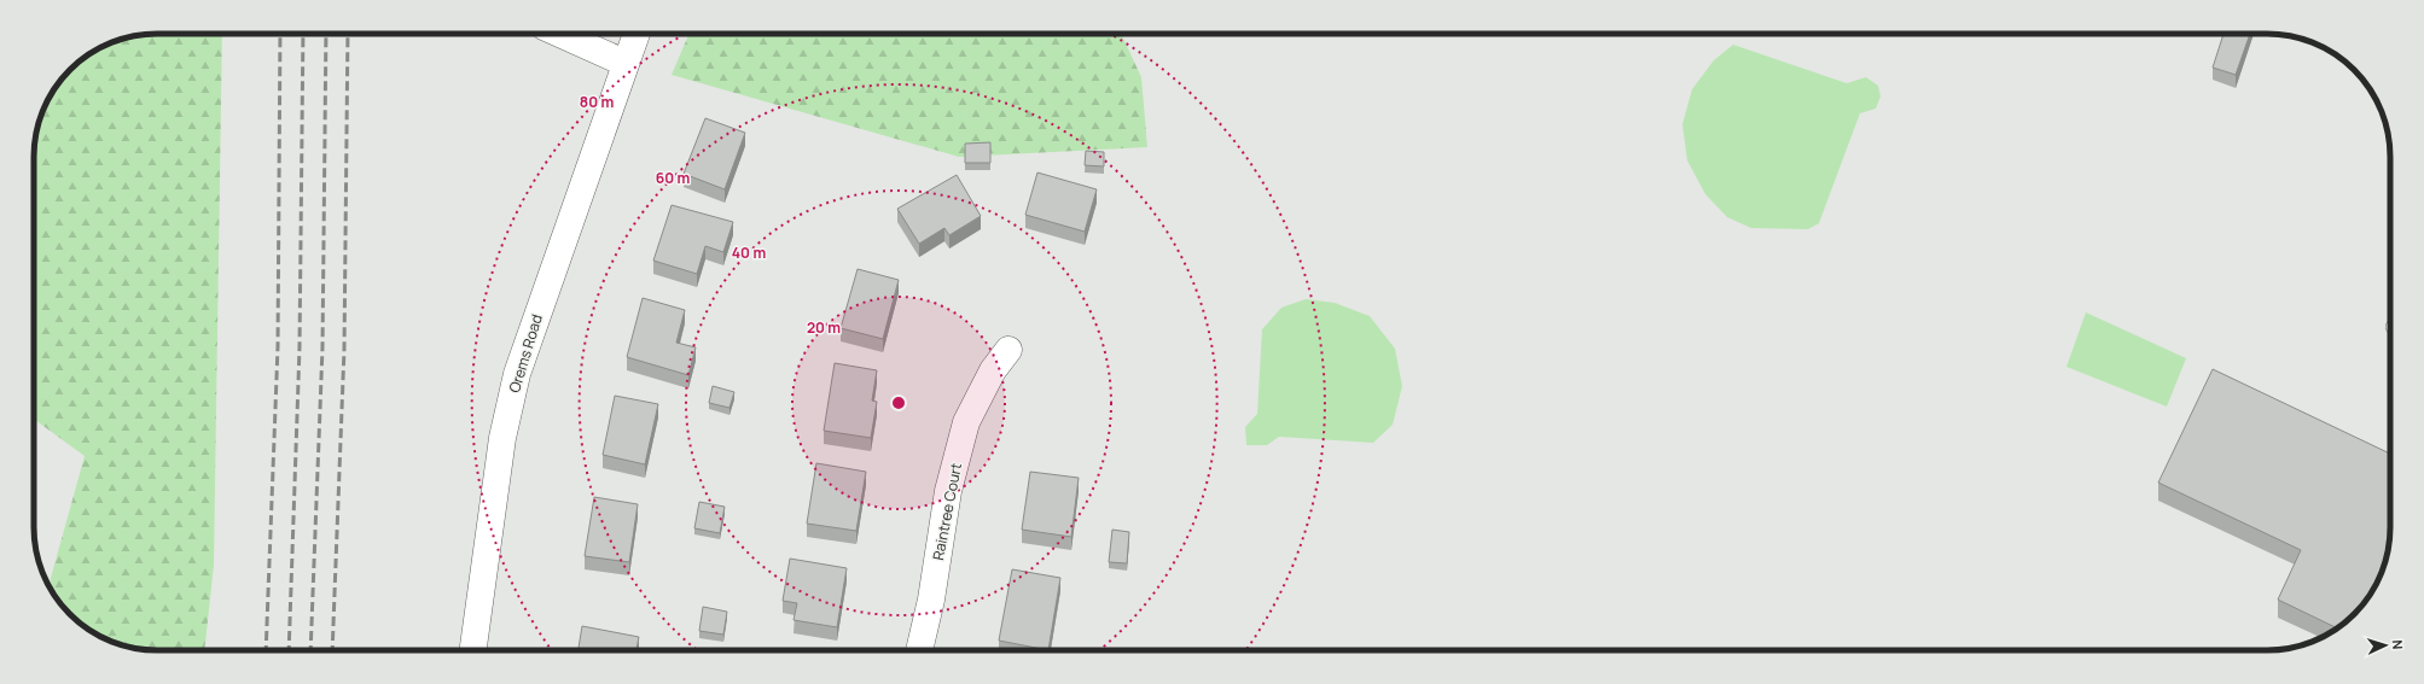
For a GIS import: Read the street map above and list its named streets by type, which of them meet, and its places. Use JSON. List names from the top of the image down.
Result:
{
  "streets": {
    "street": ["Orems Road", "Raintree Court"]
  },
  "north": "right",
  "rings": [
    "80 m",
    "60 m",
    "40 m",
    "20 m"
  ]
}
